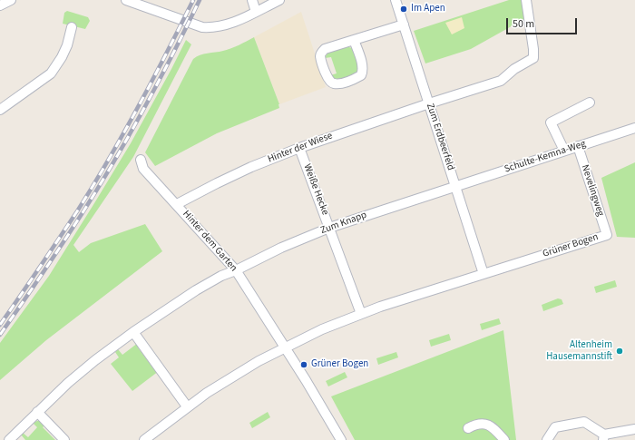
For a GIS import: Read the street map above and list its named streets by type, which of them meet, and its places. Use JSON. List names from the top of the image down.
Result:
{
  "streets": {
    "street": [
      "Zum Erdbeerfeld",
      "Hinter der Wiese",
      "Schulte-Kemna-Weg",
      "Weiße Hecke",
      "Nevelingweg",
      "Zum Knapp",
      "Hinter dem Garten",
      "Grüner Bogen"
    ]
  },
  "crossings": [
    ["Zum Erdbeerfeld", "Hinter der Wiese"],
    ["Zum Erdbeerfeld", "Schulte-Kemna-Weg"],
    ["Zum Erdbeerfeld", "Zum Knapp"],
    ["Zum Erdbeerfeld", "Grüner Bogen"],
    ["Hinter der Wiese", "Weiße Hecke"],
    ["Hinter der Wiese", "Hinter dem Garten"],
    ["Schulte-Kemna-Weg", "Nevelingweg"],
    ["Schulte-Kemna-Weg", "Zum Knapp"],
    ["Weiße Hecke", "Zum Knapp"],
    ["Weiße Hecke", "Grüner Bogen"],
    ["Nevelingweg", "Grüner Bogen"],
    ["Zum Knapp", "Hinter dem Garten"],
    ["Hinter dem Garten", "Grüner Bogen"]
  ],
  "places": ["Im Apen", "Altenheim Hausemannstift", "Grüner Bogen"],
  "scale_bar": "50 m"
}
